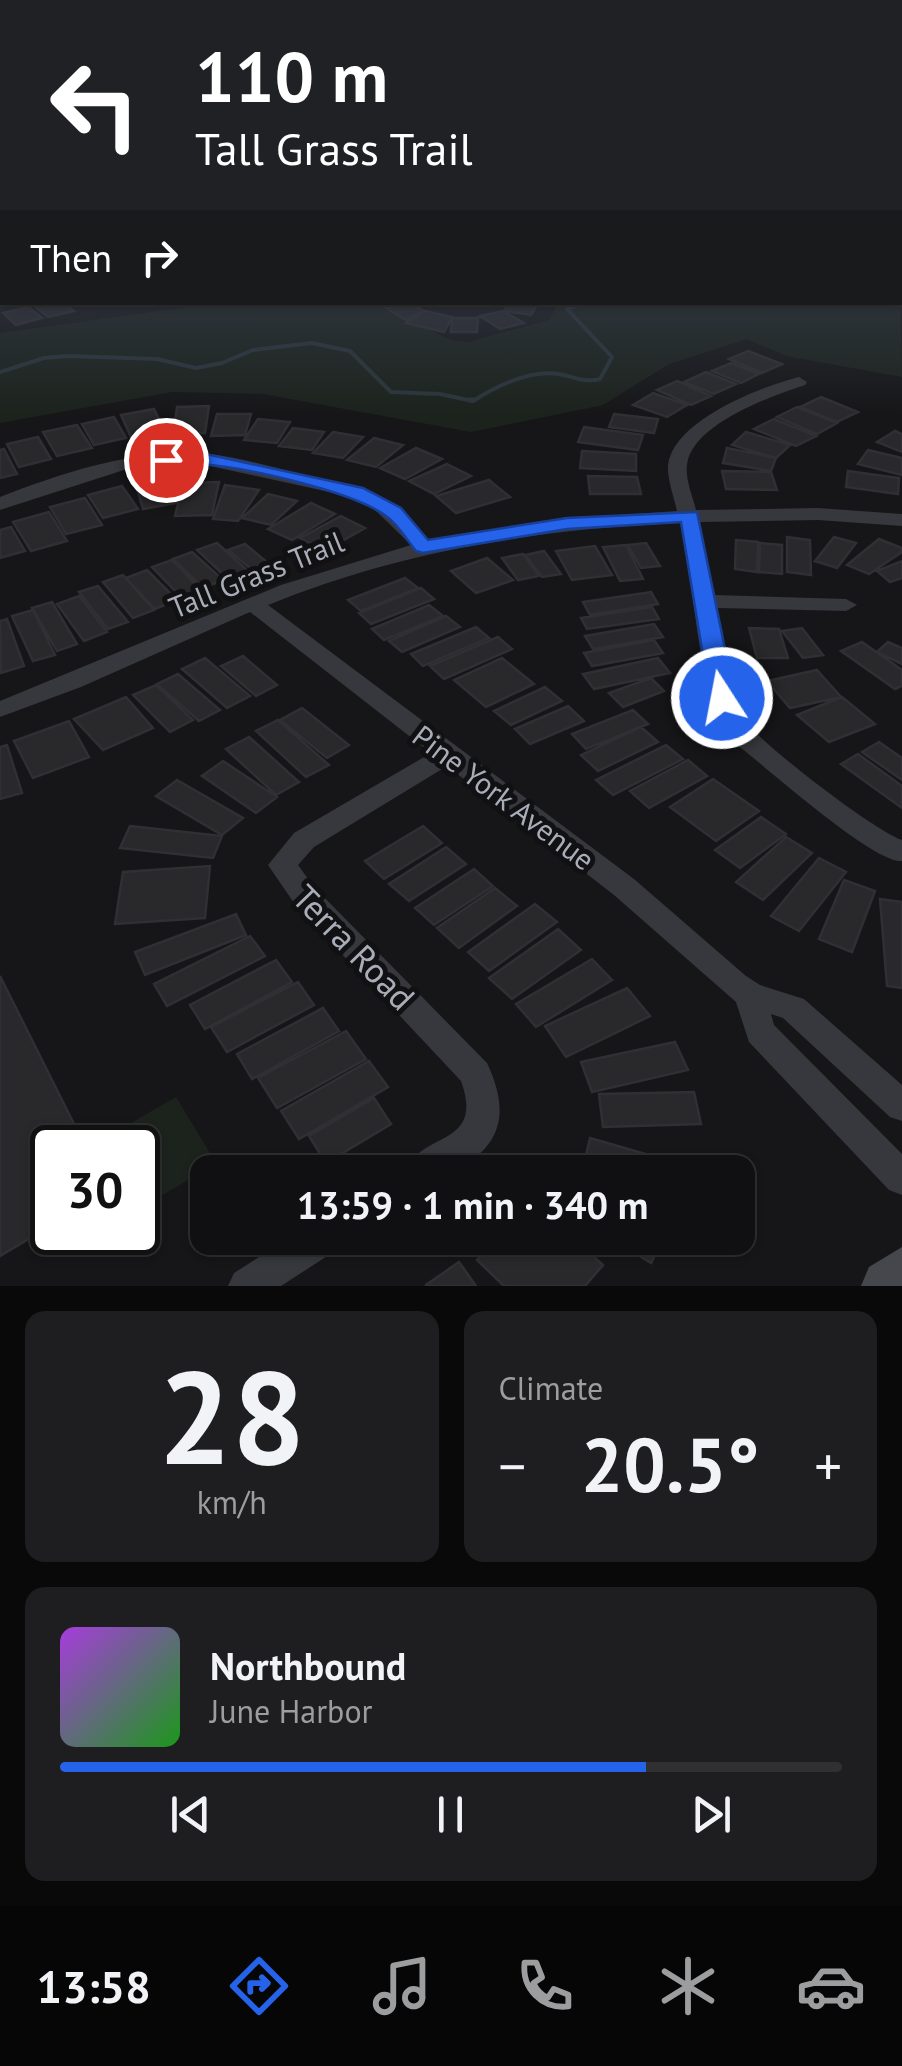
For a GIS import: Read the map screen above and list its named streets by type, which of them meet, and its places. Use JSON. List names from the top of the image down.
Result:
{
  "streets": {
    "street": ["Tall Grass Trail", "Pine York Avenue", "Terra Road"]
  },
  "crossings": [
    ["Tall Grass Trail", "Pine York Avenue"],
    ["Pine York Avenue", "Terra Road"]
  ],
  "page": {
    "turn": ["110 m", "Tall Grass Trail"],
    "then": "Then",
    "limit": "30",
    "trip": "13:59 · 1 min · 340 m",
    "tile": [
      ["28", "km/h"],
      "Climate"
    ],
    "heat": ["−", "20.5°", "+"],
    "song": ["Northbound", "June Harbor"],
    "tabs": "13:58"
  }
}
